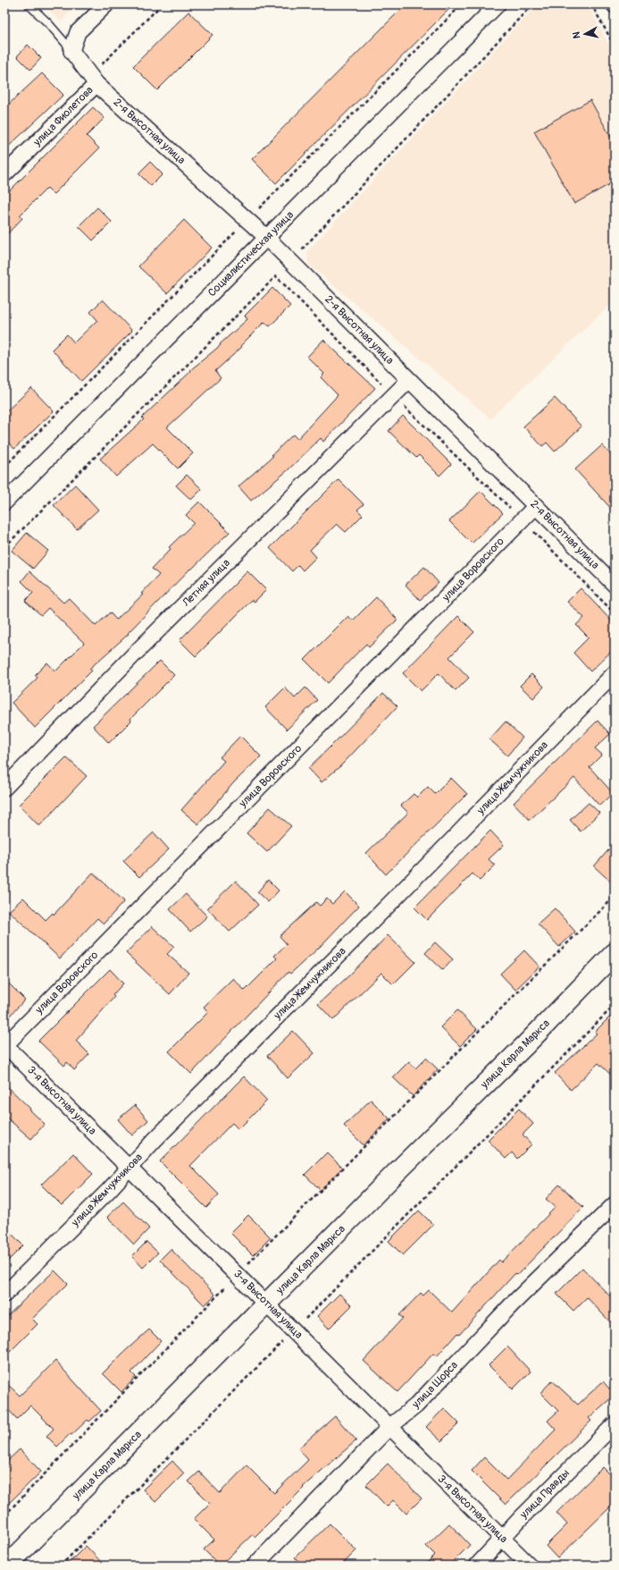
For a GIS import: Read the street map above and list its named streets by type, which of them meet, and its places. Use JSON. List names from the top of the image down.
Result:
{
  "streets": {
    "main road": ["улица Карла Маркса"],
    "street": [
      "улица Фиолетова",
      "2-я Высотная улица",
      "Социалистическая улица",
      "улица Воровского",
      "Летняя улица",
      "улица Жемчужникова",
      "3-я Высотная улица",
      "улица Щорса",
      "улица Правды"
    ]
  },
  "crossings": [
    ["улица Фиолетова", "2-я Высотная улица"],
    ["2-я Высотная улица", "Социалистическая улица"],
    ["2-я Высотная улица", "улица Воровского"],
    ["2-я Высотная улица", "Летняя улица"],
    ["улица Воровского", "3-я Высотная улица"],
    ["улица Жемчужникова", "3-я Высотная улица"],
    ["улица Карла Маркса", "3-я Высотная улица"],
    ["3-я Высотная улица", "улица Щорса"],
    ["3-я Высотная улица", "улица Правды"]
  ],
  "north": "left"
}
